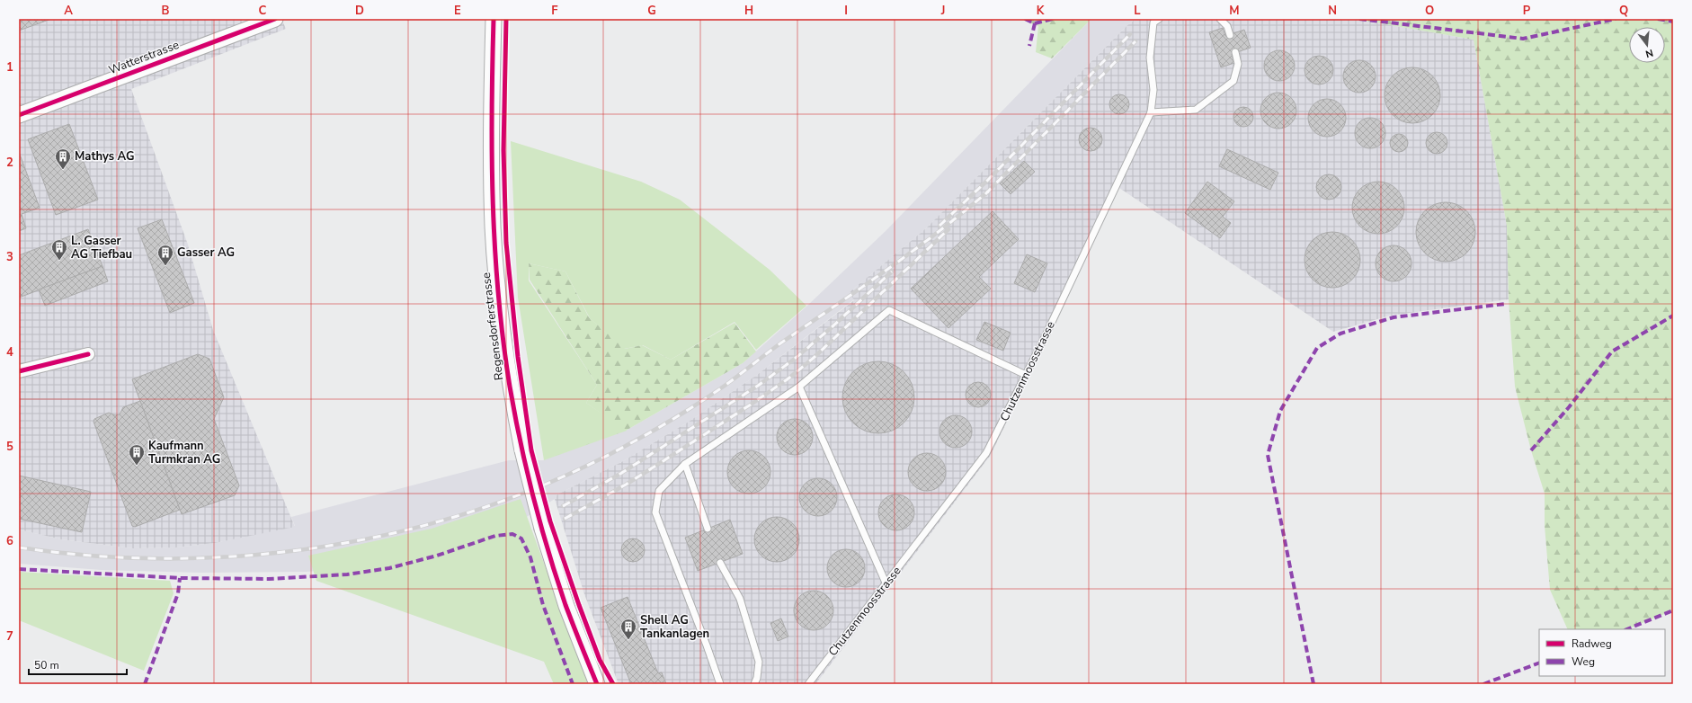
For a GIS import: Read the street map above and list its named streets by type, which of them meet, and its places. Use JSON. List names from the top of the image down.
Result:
{
  "streets": {
    "street": ["Watterstrasse", "Regensdorferstrasse"],
    "lane": ["Chutzenmoosstrasse"]
  },
  "places": {
    "building": [
      "Mathys AG",
      "L. Gasser AG Tiefbau",
      "Gasser AG",
      "Kaufmann Turmkran AG",
      "Shell AG Tankanlagen"
    ]
  },
  "legend": ["Radweg", "Weg"],
  "scale_bar": "50 m",
  "north": "bottom",
  "grid": {
    "columns": [
      "A",
      "B",
      "C",
      "D",
      "E",
      "F",
      "G",
      "H",
      "I",
      "J",
      "K",
      "L",
      "M",
      "N",
      "O",
      "P",
      "Q"
    ],
    "rows": [
      "1",
      "2",
      "3",
      "4",
      "5",
      "6",
      "7"
    ]
  }
}
